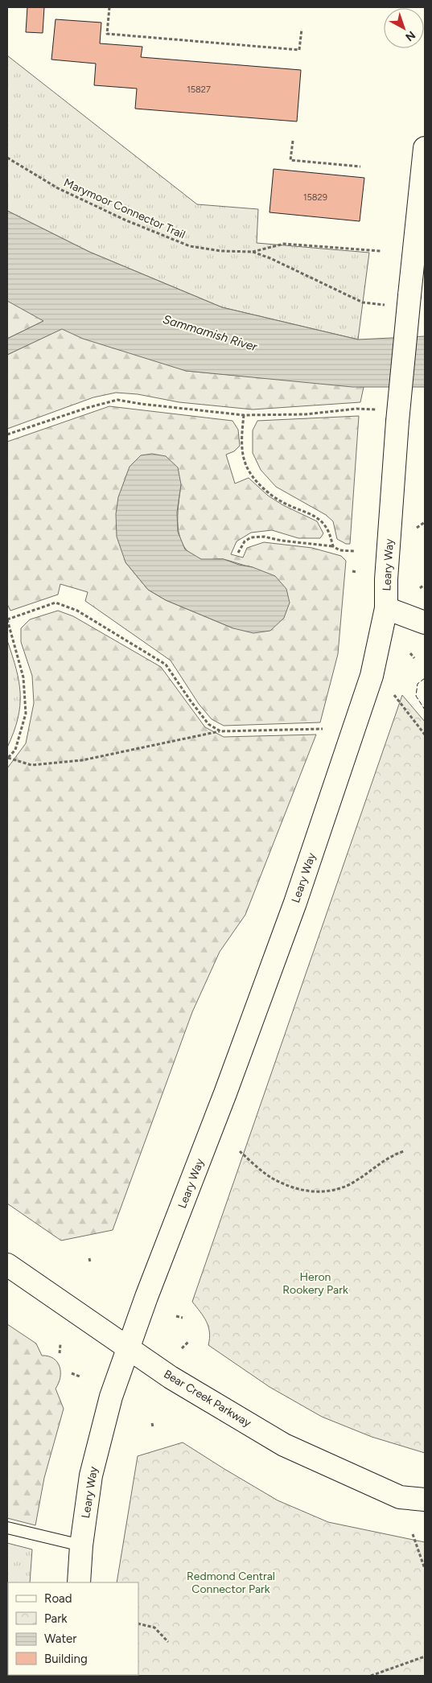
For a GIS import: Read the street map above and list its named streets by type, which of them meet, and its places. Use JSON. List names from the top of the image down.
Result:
{
  "streets": {
    "street": ["Leary Way", "Bear Creek Parkway"],
    "path": ["Marymoor Connector Trail"]
  },
  "crossings": [
    ["Leary Way", "Bear Creek Parkway"]
  ],
  "water": ["Sammamish River"],
  "parks": ["Heron Rookery Park", "Redmond Central Connector Park"],
  "house_numbers": ["15827", "15829"],
  "legend": [
    "Road",
    "Park",
    "Water",
    "Building"
  ],
  "north": "bottom right"
}
